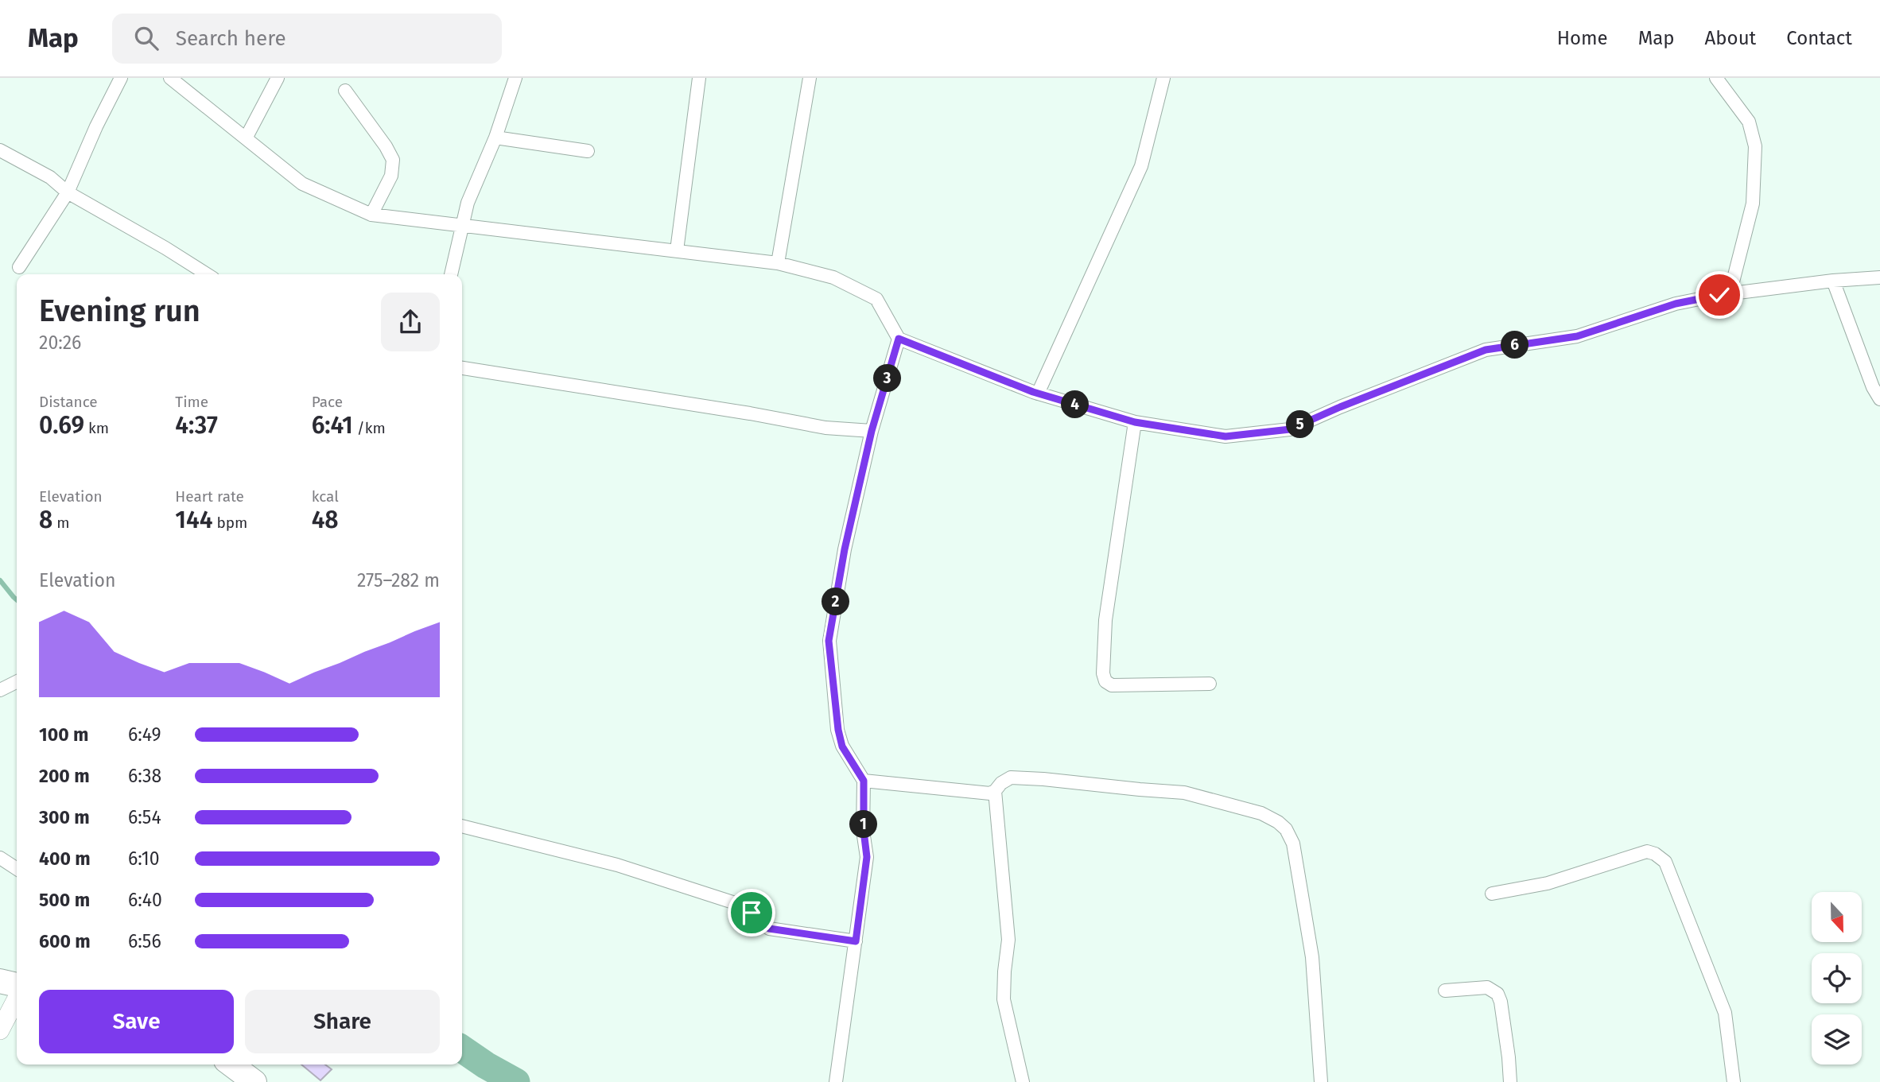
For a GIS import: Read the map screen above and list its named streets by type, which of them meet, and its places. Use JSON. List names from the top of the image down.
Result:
{
  "north": "bottom",
  "page": {
    "header": "Map",
    "search": "Search here",
    "nav": [
      "Home",
      "Map",
      "About",
      "Contact"
    ],
    "heading": ["Evening run", "20:26"],
    "pins": [
      "6",
      "3",
      "4",
      "5",
      "2",
      "1"
    ],
    "stats": [
      ["Distance", "0.69 km"],
      ["Time", "4:37"],
      ["Pace", "6:41 /km"],
      ["Elevation", "8 m"],
      ["Heart rate", "144 bpm"],
      ["kcal", "48"]
    ],
    "chart": ["Elevation", "275–282 m"],
    "list": [
      {
        "name": "100 m",
        "note": "6:49"
      },
      {
        "name": "200 m",
        "note": "6:38"
      },
      {
        "name": "300 m",
        "note": "6:54"
      },
      {
        "name": "400 m",
        "note": "6:10"
      },
      {
        "name": "500 m",
        "note": "6:40"
      },
      {
        "name": "600 m",
        "note": "6:56"
      }
    ],
    "buttons": ["Save", "Share"]
  }
}
